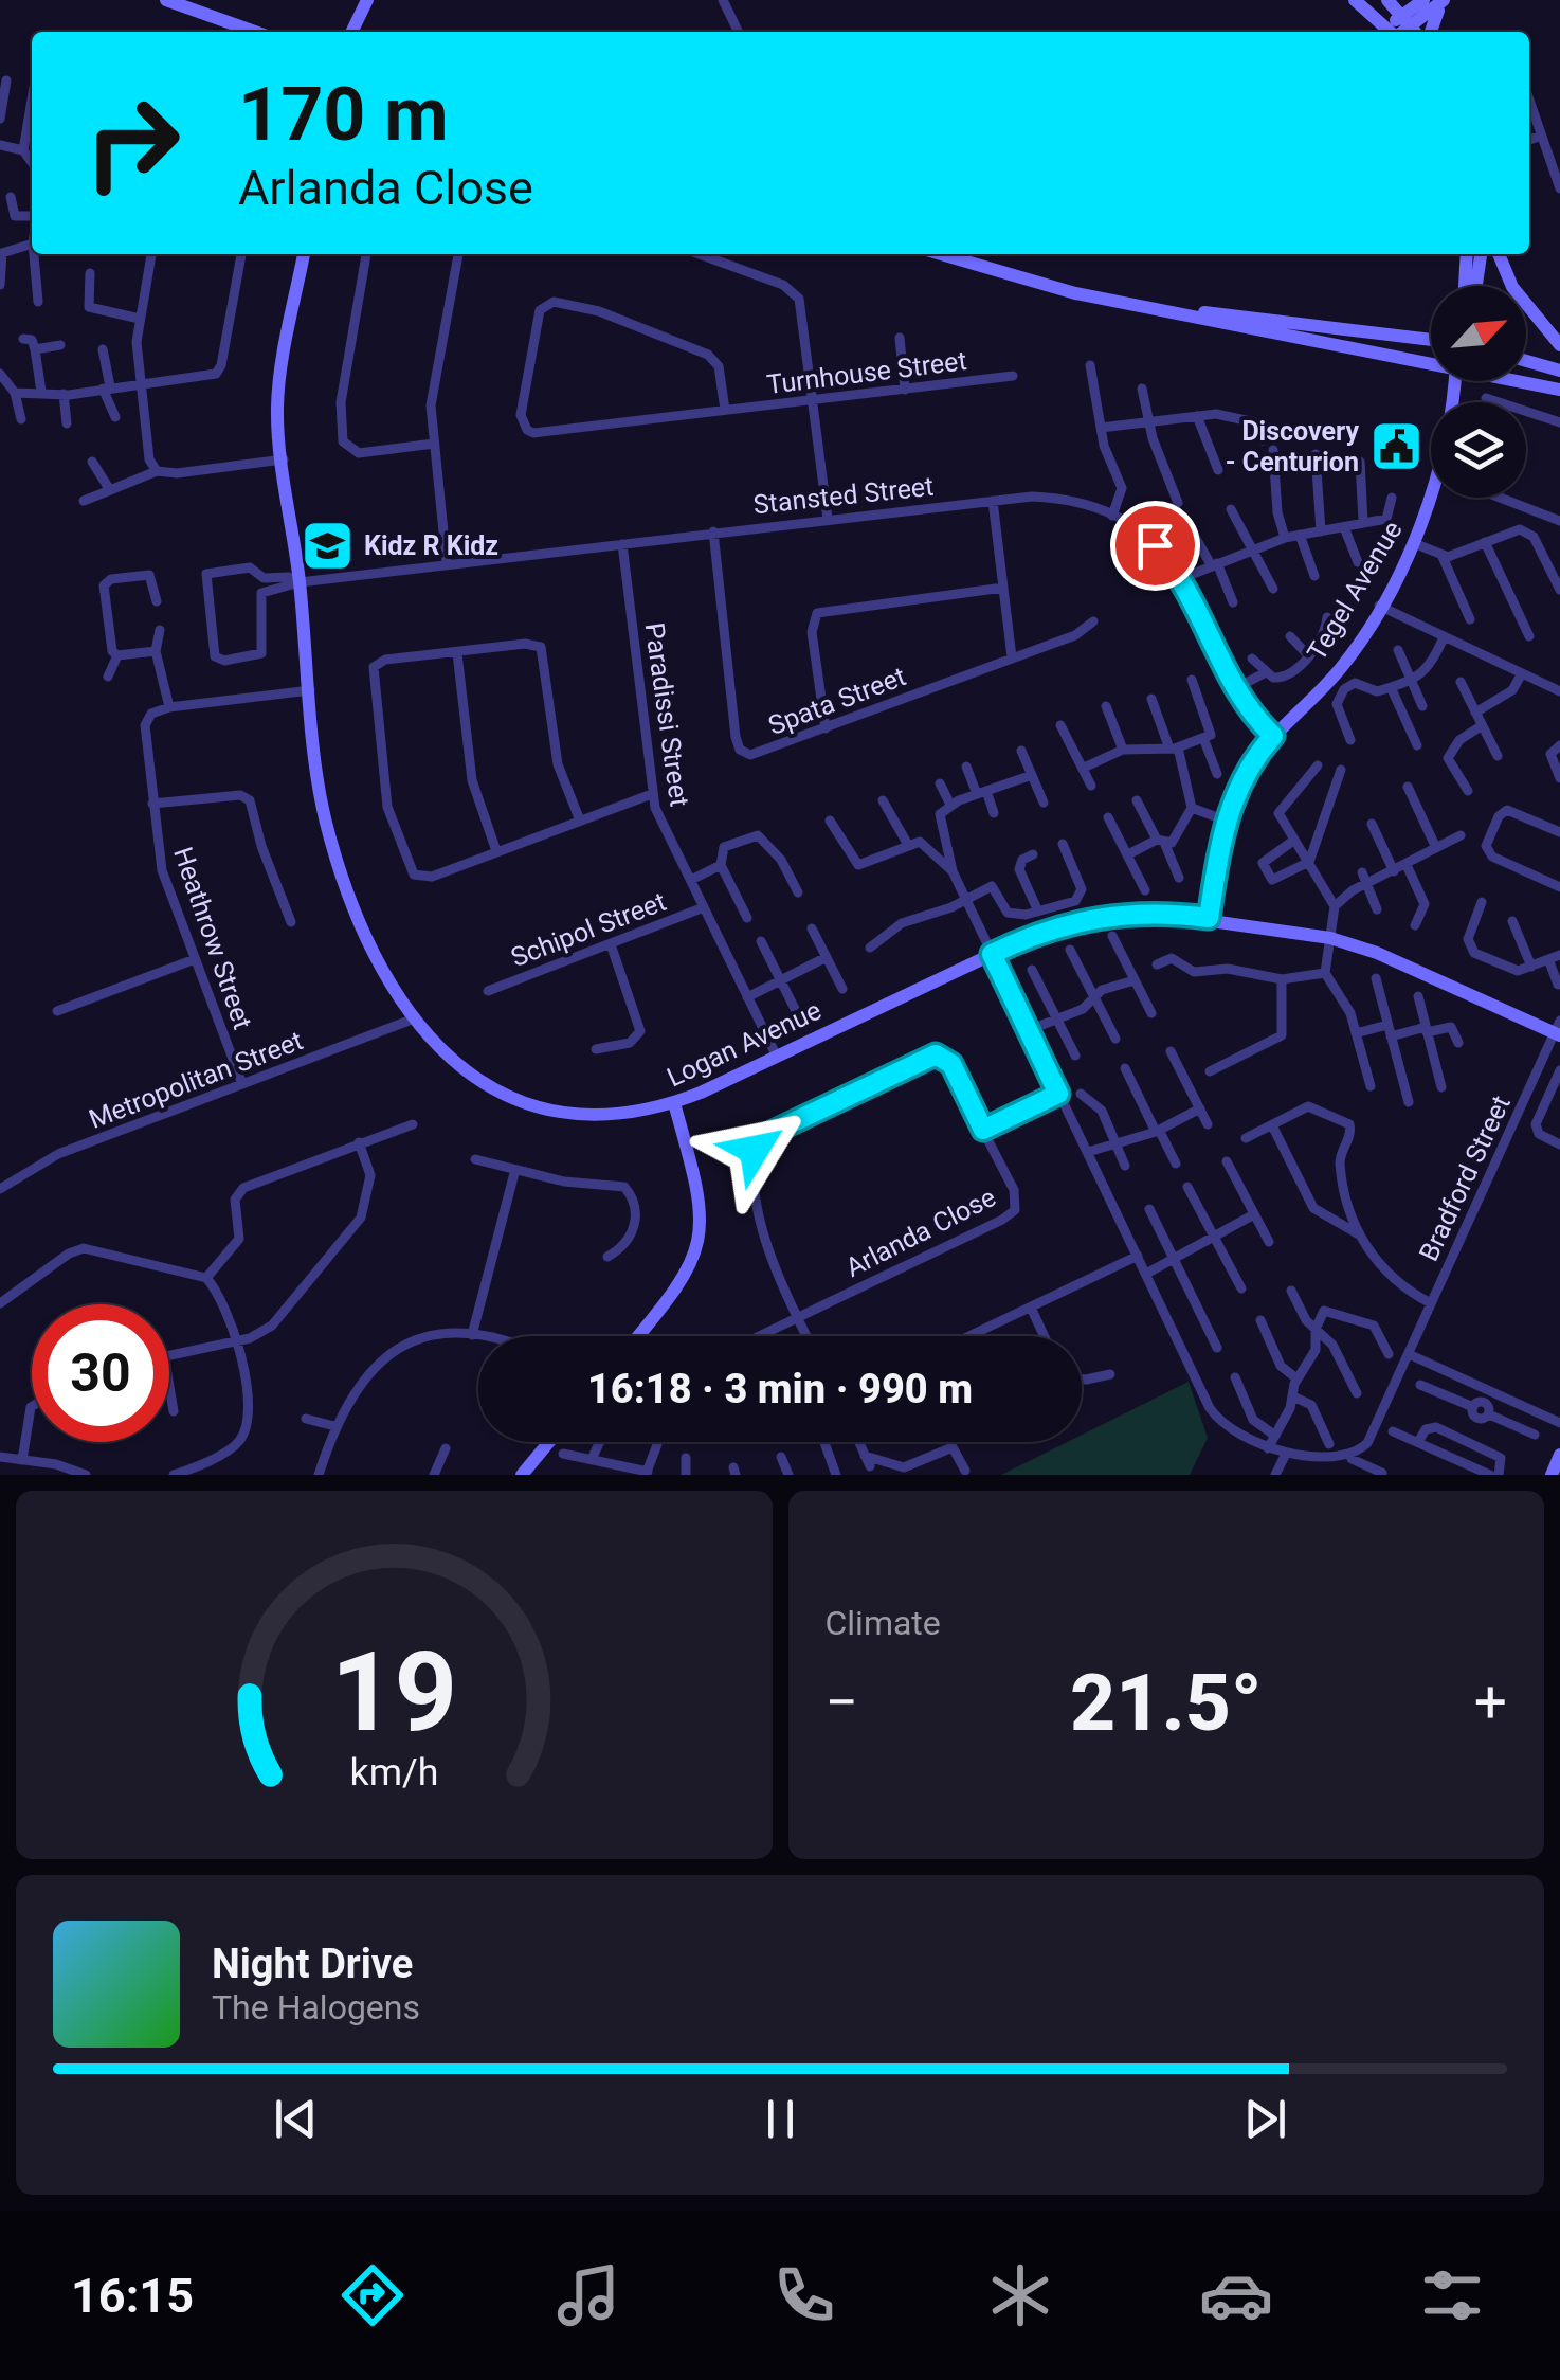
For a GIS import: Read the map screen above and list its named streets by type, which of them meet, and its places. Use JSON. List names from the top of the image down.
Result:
{
  "streets": {
    "street": [
      "Turnhouse Street",
      "Stansted Street",
      "Tegel Avenue",
      "Spata Street",
      "Paradissi Street",
      "Schipol Street",
      "Heathrow Street",
      "Logan Avenue",
      "Metropolitan Street",
      "Bradford Street",
      "Arlanda Close"
    ]
  },
  "crossings": [
    ["Stansted Street", "Tegel Avenue"],
    ["Stansted Street", "Spata Street"],
    ["Stansted Street", "Paradissi Street"],
    ["Stansted Street", "Logan Avenue"],
    ["Tegel Avenue", "Logan Avenue"],
    ["Paradissi Street", "Schipol Street"],
    ["Paradissi Street", "Logan Avenue"],
    ["Heathrow Street", "Metropolitan Street"],
    ["Logan Avenue", "Metropolitan Street"],
    ["Logan Avenue", "Bradford Street"]
  ],
  "places": {
    "public building": ["Discovery - Centurion"],
    "school or university": ["Kidz R Kidz"]
  },
  "north": "top right",
  "page": {
    "turn": ["170 m", "Arlanda Close"],
    "limit": "30",
    "trip": "16:18 · 3 min · 990 m",
    "tile": "Climate",
    "heat": ["−", "21.5°", "+"],
    "song": ["Night Drive", "The Halogens"],
    "tabs": "16:15",
    "gauge": ["19", "km/h"]
  }
}
